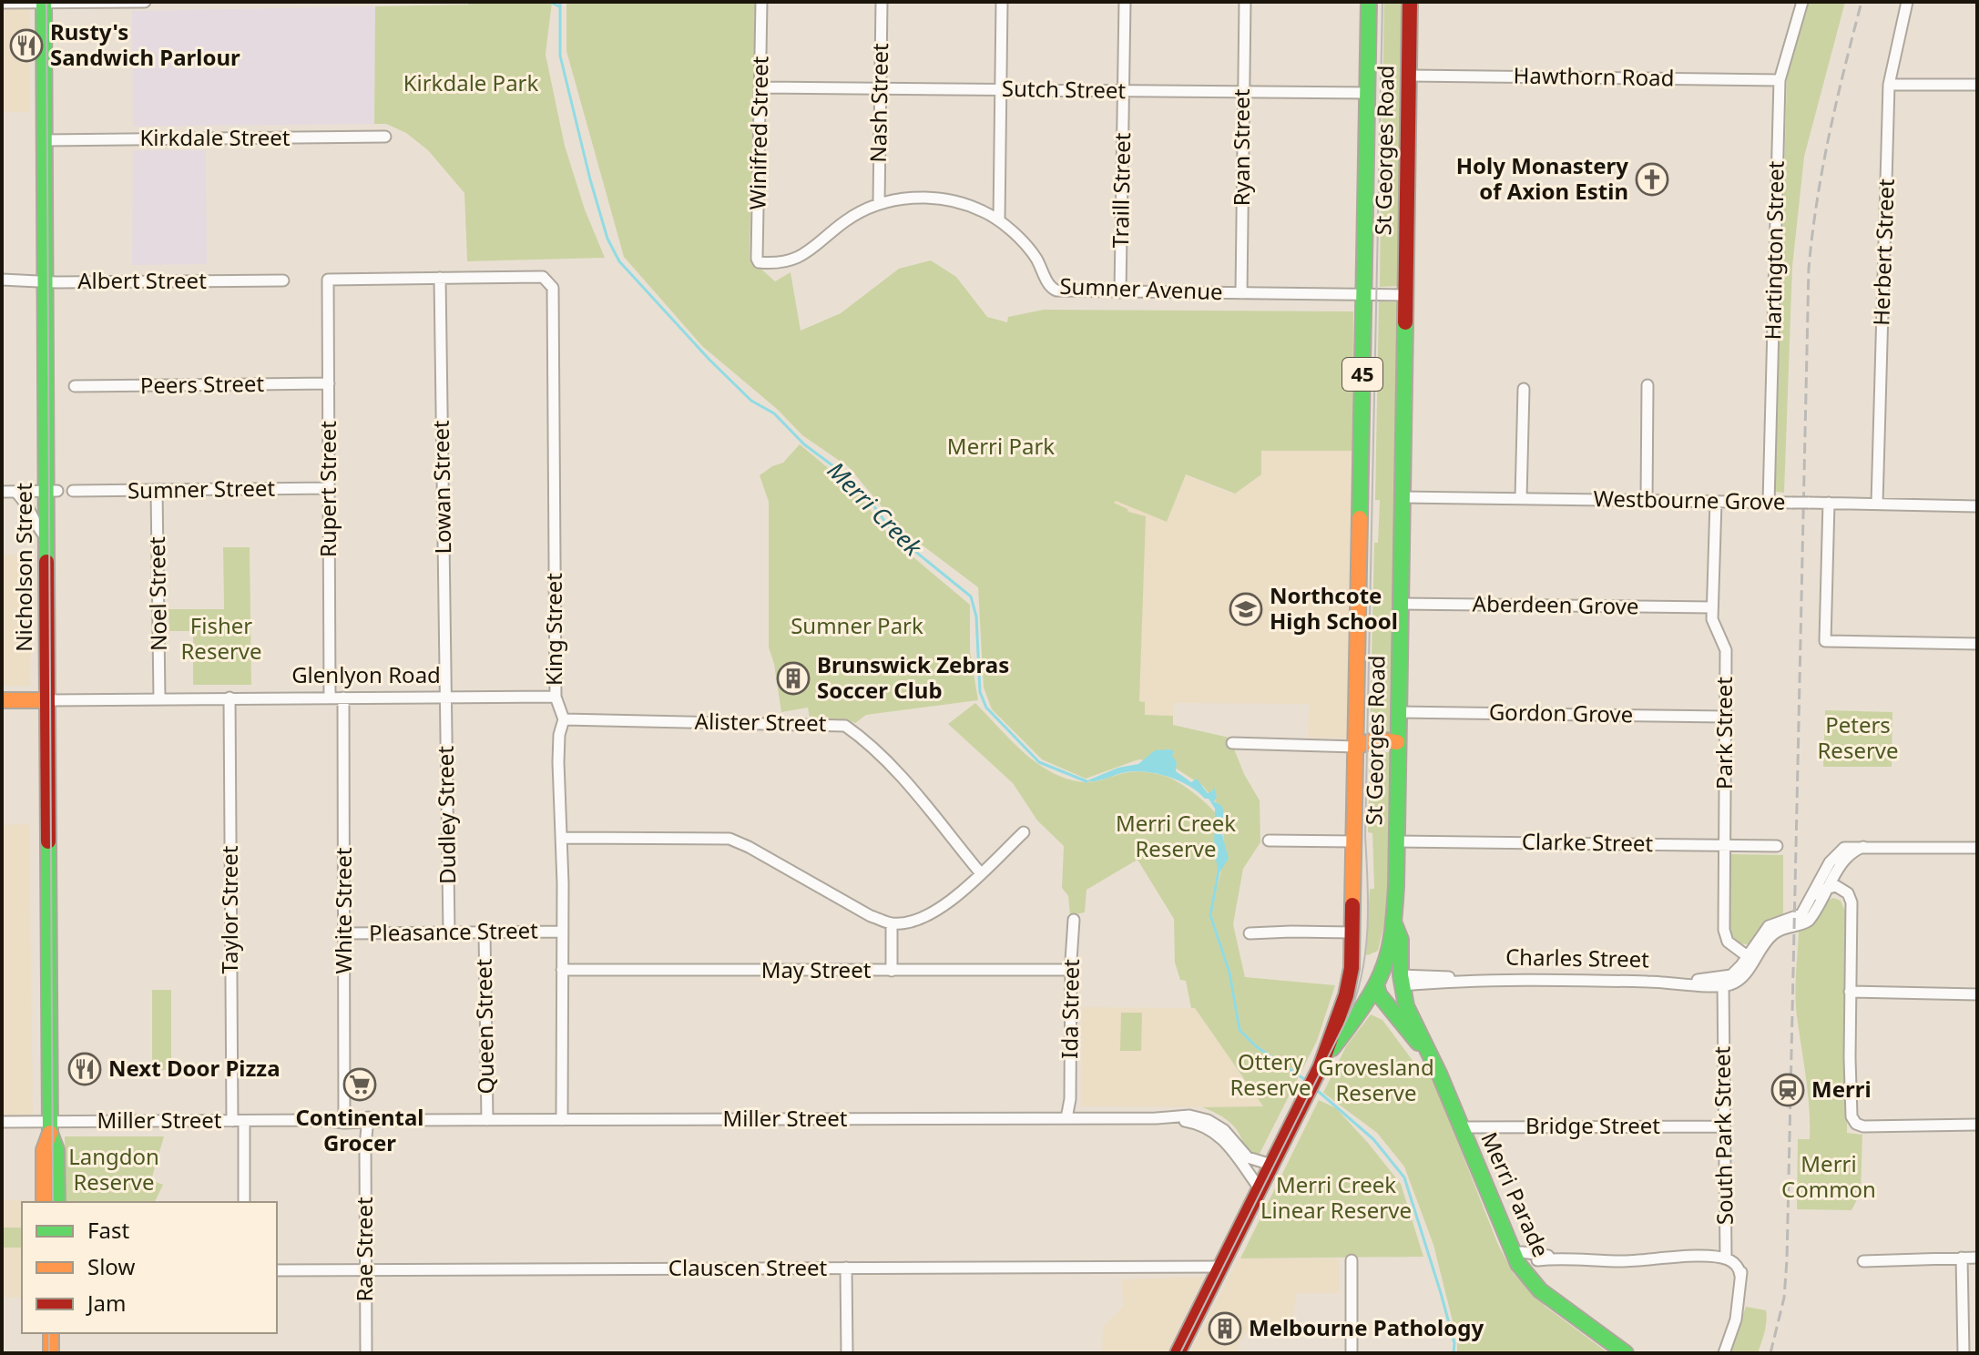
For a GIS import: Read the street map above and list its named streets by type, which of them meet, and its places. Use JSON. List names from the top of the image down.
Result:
{
  "streets": {
    "main road": [
      "St Georges Road",
      "45",
      "Nicholson Street",
      "Glenlyon Road",
      "Charles Street",
      "Merri Parade"
    ],
    "street": [
      "Hawthorn Road",
      "Sutch Street",
      "Nash Street",
      "Winifred Street",
      "Kirkdale Street",
      "Ryan Street",
      "Traill Street",
      "Hartington Street",
      "Herbert Street",
      "Albert Street",
      "Sumner Avenue",
      "Peers Street",
      "Lowan Street",
      "Rupert Street",
      "Sumner Street",
      "Westbourne Grove",
      "Noel Street",
      "Aberdeen Grove",
      "King Street",
      "Gordon Grove",
      "Alister Street",
      "Park Street",
      "Dudley Street",
      "Clarke Street",
      "Taylor Street",
      "White Street",
      "Pleasance Street",
      "May Street",
      "Ida Street",
      "Queen Street",
      "Miller Street",
      "Bridge Street",
      "South Park Street",
      "Rae Street",
      "Clauscen Street"
    ]
  },
  "crossings": [
    ["Hawthorn Road", "St Georges Road"],
    ["Hawthorn Road", "Hartington Street"],
    ["Sutch Street", "Nash Street"],
    ["Sutch Street", "Winifred Street"],
    ["Sutch Street", "Ryan Street"],
    ["Sutch Street", "St Georges Road"],
    ["Sutch Street", "Traill Street"],
    ["Nash Street", "Sumner Avenue"],
    ["Winifred Street", "Sumner Avenue"],
    ["Kirkdale Street", "Nicholson Street"],
    ["Ryan Street", "Sumner Avenue"],
    ["St Georges Road", "Sumner Avenue"],
    ["St Georges Road", "Westbourne Grove"],
    ["St Georges Road", "Aberdeen Grove"],
    ["St Georges Road", "Gordon Grove"],
    ["St Georges Road", "Clarke Street"],
    ["St Georges Road", "Charles Street"],
    ["St Georges Road", "Miller Street"],
    ["St Georges Road", "Merri Parade"],
    ["St Georges Road", "Clauscen Street"],
    ["Traill Street", "Sumner Avenue"],
    ["Hartington Street", "Westbourne Grove"],
    ["Herbert Street", "Westbourne Grove"],
    ["Albert Street", "Nicholson Street"],
    ["Peers Street", "Rupert Street"],
    ["Lowan Street", "Rupert Street"],
    ["Lowan Street", "King Street"],
    ["Lowan Street", "Glenlyon Road"],
    ["Lowan Street", "Dudley Street"],
    ["Rupert Street", "Sumner Street"],
    ["Rupert Street", "King Street"],
    ["Rupert Street", "Glenlyon Road"],
    ["Sumner Street", "Noel Street"],
    ["Westbourne Grove", "Park Street"],
    ["Nicholson Street", "Glenlyon Road"],
    ["Nicholson Street", "Miller Street"],
    ["Noel Street", "Glenlyon Road"],
    ["Aberdeen Grove", "Park Street"],
    ["King Street", "Glenlyon Road"],
    ["King Street", "Alister Street"],
    ["King Street", "Pleasance Street"],
    ["King Street", "May Street"],
    ["King Street", "Miller Street"],
    ["Glenlyon Road", "Dudley Street"],
    ["Glenlyon Road", "Taylor Street"],
    ["Glenlyon Road", "White Street"],
    ["Gordon Grove", "Park Street"],
    ["Park Street", "Clarke Street"],
    ["Dudley Street", "Pleasance Street"],
    ["Taylor Street", "Miller Street"],
    ["White Street", "Pleasance Street"],
    ["White Street", "Miller Street"],
    ["Pleasance Street", "Queen Street"],
    ["Charles Street", "South Park Street"],
    ["Charles Street", "Merri Parade"],
    ["May Street", "Ida Street"],
    ["Ida Street", "Miller Street"],
    ["Queen Street", "Miller Street"],
    ["Miller Street", "Rae Street"],
    ["Bridge Street", "South Park Street"],
    ["Bridge Street", "Merri Parade"],
    ["Rae Street", "Clauscen Street"]
  ],
  "water": ["Merri Creek"],
  "parks": [
    "Kirkdale Park",
    "Merri Park",
    "Fisher Reserve",
    "Sumner Park",
    "Peters Reserve",
    "Merri Creek Reserve",
    "Ottery Reserve",
    "Grovesland Reserve",
    "Langdon Reserve",
    "Merri Common",
    "Merri Creek Linear Reserve"
  ],
  "places": {
    "restaurant": ["Rusty's Sandwich Parlour", "Next Door Pizza"],
    "church": ["Holy Monastery of Axion Estin"],
    "school or university": ["Northcote High School"],
    "building": ["Brunswick Zebras Soccer Club", "Melbourne Pathology"],
    "supermarket": ["Continental Grocer"],
    "station": ["Merri"]
  },
  "legend": ["Fast", "Slow", "Jam"]
}
